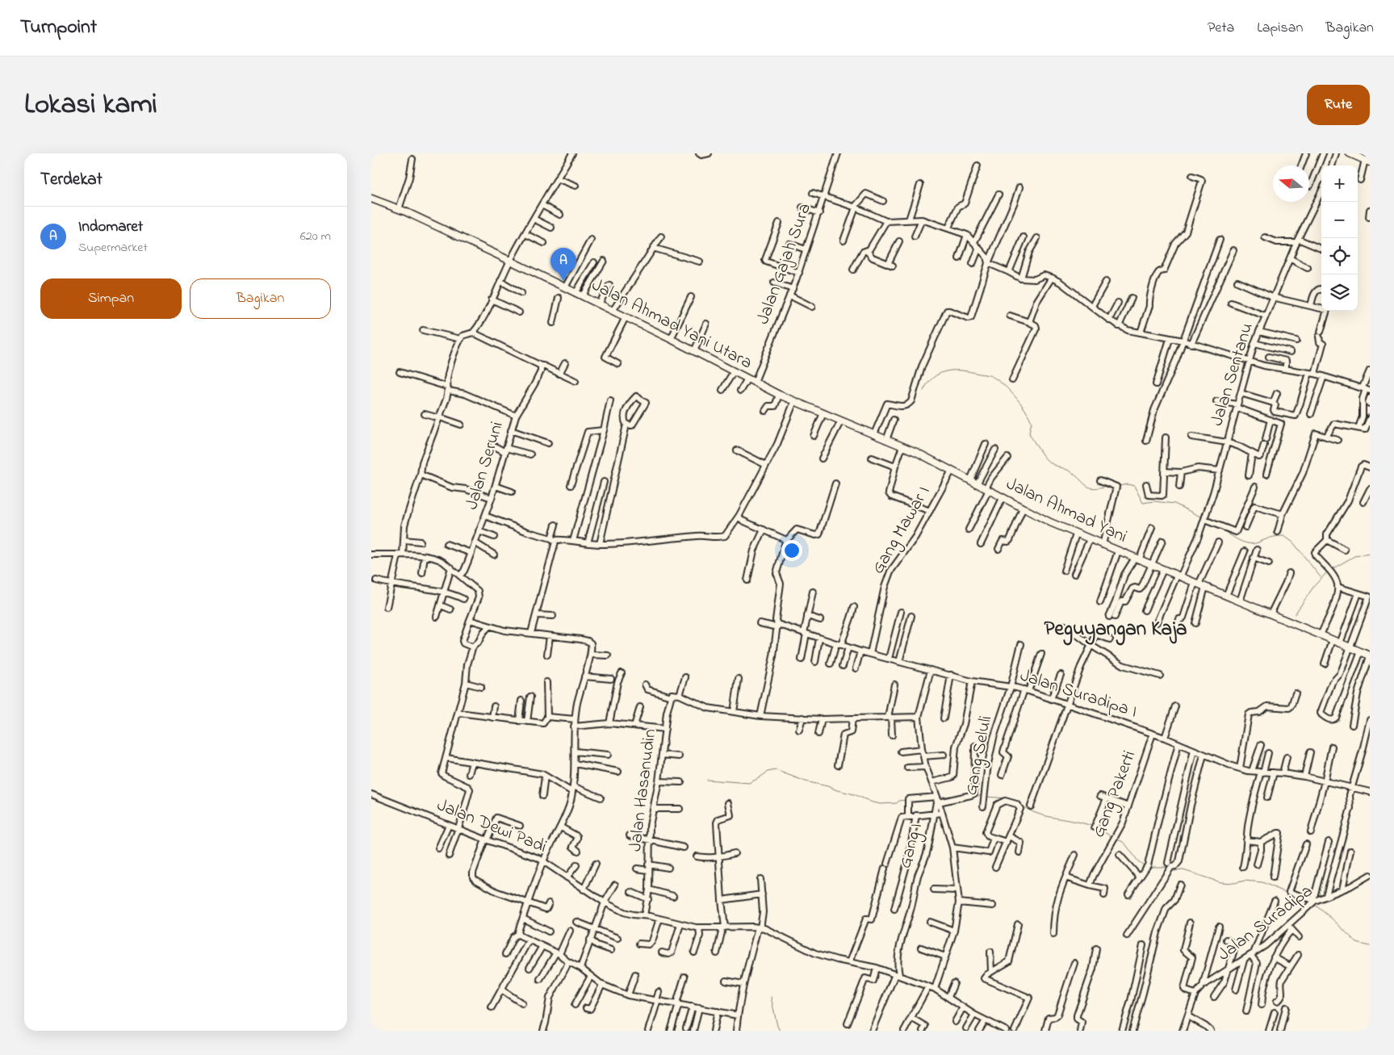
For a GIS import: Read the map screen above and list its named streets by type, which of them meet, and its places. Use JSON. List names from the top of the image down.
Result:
{
  "streets": {
    "main road": ["Jalan Ahmad Yani Utara", "Jalan Ahmad Yani"],
    "street": [
      "Jalan Gajah Sura",
      "Jalan Sentanu",
      "Jalan Seruni",
      "Gang Mawar I",
      "Jalan Suradipa I",
      "Gang Seluli",
      "Jalan Hasanudin",
      "Gang Pakerti",
      "Jalan Dewi Padi",
      "Gang I",
      "Jalan Suradipa"
    ]
  },
  "crossings": [
    ["Jalan Gajah Sura", "Jalan Ahmad Yani Utara"],
    ["Jalan Gajah Sura", "Jalan Ahmad Yani"],
    ["Jalan Ahmad Yani Utara", "Jalan Ahmad Yani"],
    ["Jalan Sentanu", "Jalan Ahmad Yani"],
    ["Jalan Ahmad Yani", "Gang Mawar I"],
    ["Gang Mawar I", "Jalan Suradipa I"],
    ["Jalan Suradipa I", "Gang Seluli"],
    ["Jalan Suradipa I", "Gang Pakerti"],
    ["Jalan Hasanudin", "Jalan Dewi Padi"]
  ],
  "districts": ["Peguyangan Kaja"],
  "north": "left",
  "page": {
    "header": "Turnpoint",
    "nav": ["Peta", "Lapisan", "Bagikan"],
    "title": "Lokasi kami",
    "buttons": [
      "Rute",
      ["Simpan", "Bagikan"]
    ],
    "heading": "Terdekat",
    "map_buttons": ["+", "−"],
    "list": [
      {
        "mark": "A",
        "name": "Indomaret",
        "note": "Supermarket",
        "value": "620 m"
      }
    ],
    "pins": "A"
  }
}
